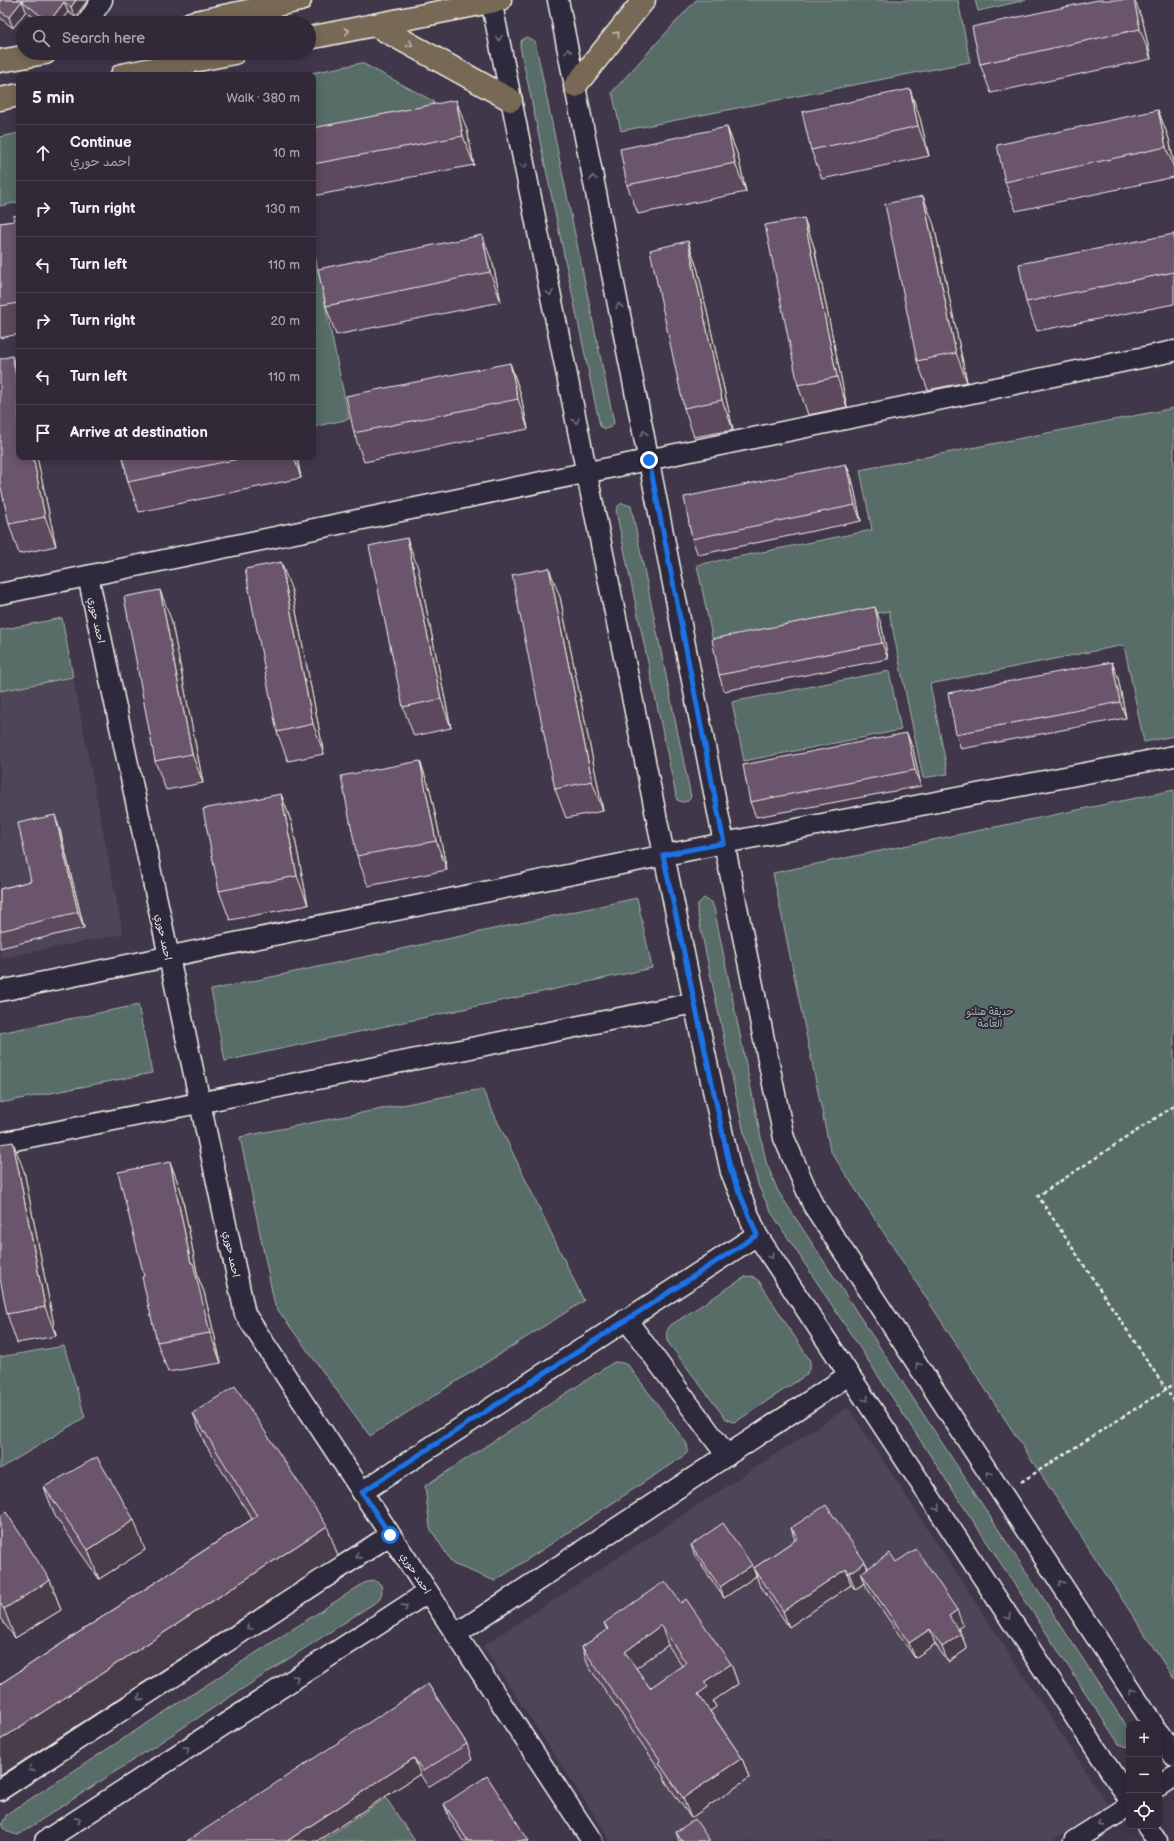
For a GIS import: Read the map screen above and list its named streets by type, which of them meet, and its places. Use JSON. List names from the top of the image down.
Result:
{
  "streets": {
    "street": ["احمد حوري"]
  },
  "parks": ["حديقة هنلنو العامة"],
  "page": {
    "search": "Search here",
    "heading": ["5 min", "Walk · 380 m"],
    "list": [
      ["Continue", "احمد حوري", "10 m"],
      ["Turn right", "130 m"],
      ["Turn left", "110 m"],
      ["Turn right", "20 m"],
      ["Turn left", "110 m"],
      "Arrive at destination"
    ],
    "map_buttons": ["+", "−"]
  }
}
